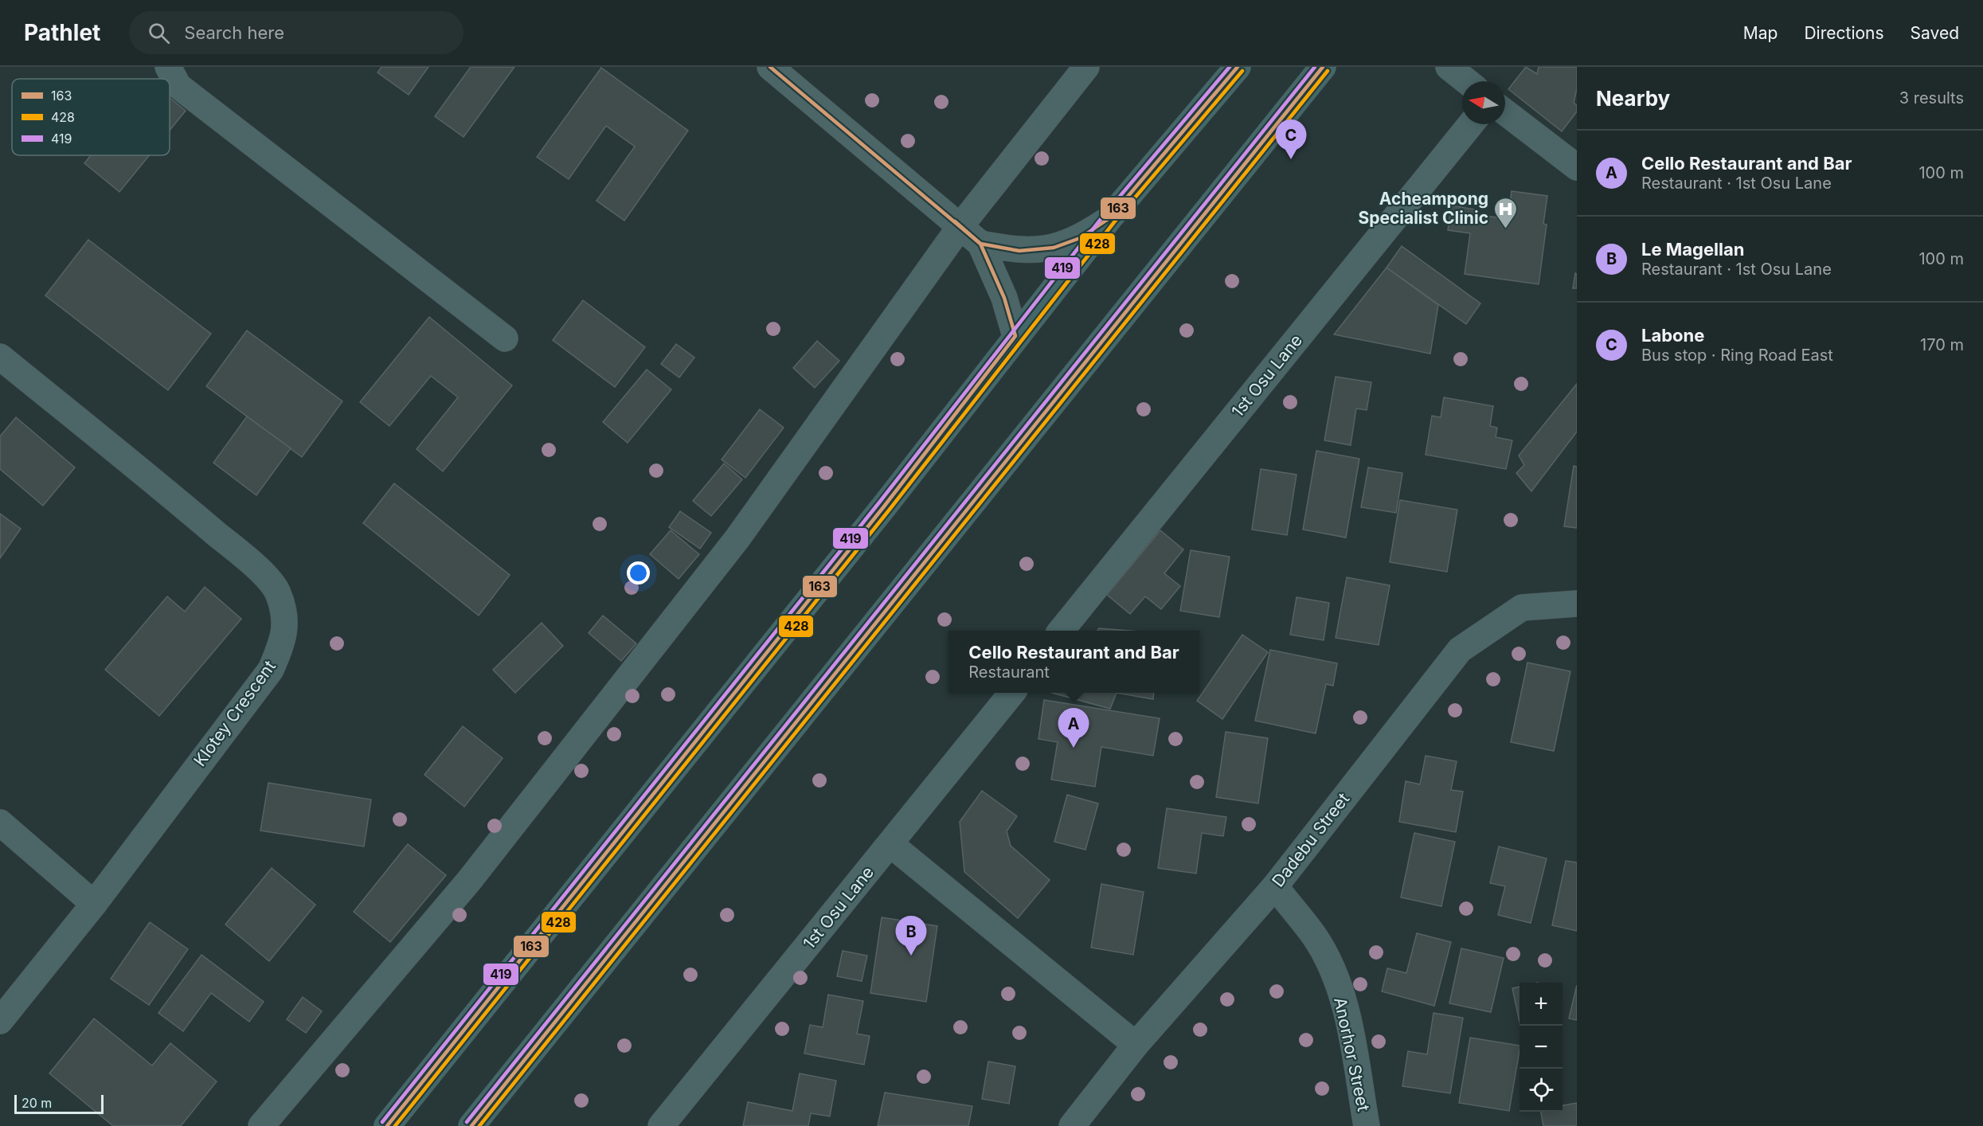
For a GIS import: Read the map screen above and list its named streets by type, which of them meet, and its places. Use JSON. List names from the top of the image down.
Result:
{
  "streets": {
    "street": [
      "1st Osu Lane",
      "Klotey Crescent",
      "Dadebu Street",
      "Anorhor Street"
    ]
  },
  "crossings": [
    ["Dadebu Street", "Anorhor Street"]
  ],
  "places": {
    "hospital": ["Acheampong Specialist Clinic"]
  },
  "lines": ["transit line 163", "transit line 419", "transit line 428"],
  "legend": ["163", "428", "419"],
  "scale_bar": "20 m",
  "north": "left",
  "page": {
    "header": "Pathlet",
    "search": "Search here",
    "nav": ["Map", "Directions", "Saved"],
    "heading": ["Nearby", "3 results"],
    "pins": ["C", "A", "B"],
    "list": [
      {
        "mark": "A",
        "name": "Cello Restaurant and Bar",
        "note": "Restaurant · 1st Osu Lane",
        "value": "100 m"
      },
      {
        "mark": "B",
        "name": "Le Magellan",
        "note": "Restaurant · 1st Osu Lane",
        "value": "100 m"
      },
      {
        "mark": "C",
        "name": "Labone",
        "note": "Bus stop · Ring Road East",
        "value": "170 m"
      }
    ],
    "popup": ["Cello Restaurant and Bar", "Restaurant"],
    "map_buttons": ["+", "−"],
    "scale": "20 m"
  }
}
